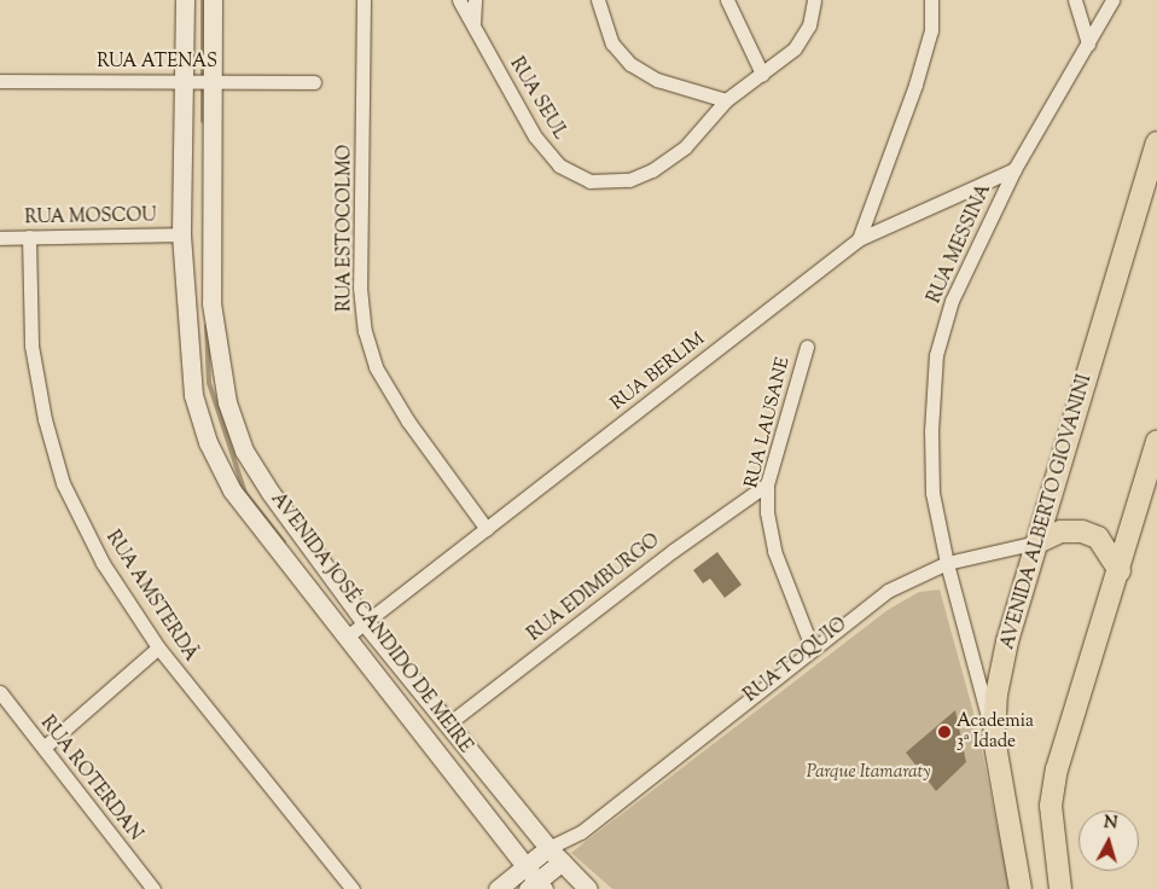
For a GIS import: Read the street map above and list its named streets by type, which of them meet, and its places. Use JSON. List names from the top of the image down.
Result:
{
  "streets": {
    "main road": ["AVENIDA ALBERTO GIOVANINI"],
    "street": [
      "RUA ATENAS",
      "RUA SEUL",
      "RUA MOSCOU",
      "RUA ESTOCOLMO",
      "RUA MESSINA",
      "RUA BERLIM",
      "RUA LAUSANE",
      "RUA EDIMBURGO",
      "RUA AMSTERDÃ",
      "AVENIDA JOSÉ CANDIDO DE MEIRE",
      "RUA TOQUIO",
      "RUA ROTERDAN"
    ]
  },
  "crossings": [
    ["RUA ATENAS", "AVENIDA JOSÉ CANDIDO DE MEIRE"],
    ["RUA MOSCOU", "RUA AMSTERDÃ"],
    ["RUA MOSCOU", "AVENIDA JOSÉ CANDIDO DE MEIRE"],
    ["RUA ESTOCOLMO", "RUA BERLIM"],
    ["RUA MESSINA", "RUA BERLIM"],
    ["RUA MESSINA", "AVENIDA ALBERTO GIOVANINI"],
    ["RUA MESSINA", "RUA TOQUIO"],
    ["RUA BERLIM", "AVENIDA JOSÉ CANDIDO DE MEIRE"],
    ["RUA LAUSANE", "RUA EDIMBURGO"],
    ["RUA LAUSANE", "RUA TOQUIO"],
    ["AVENIDA ALBERTO GIOVANINI", "RUA TOQUIO"],
    ["RUA EDIMBURGO", "AVENIDA JOSÉ CANDIDO DE MEIRE"],
    ["AVENIDA JOSÉ CANDIDO DE MEIRE", "RUA TOQUIO"]
  ],
  "parks": ["Parque Itamaraty"],
  "places": ["Academia 3ª Idade"],
  "north": "top"
}
